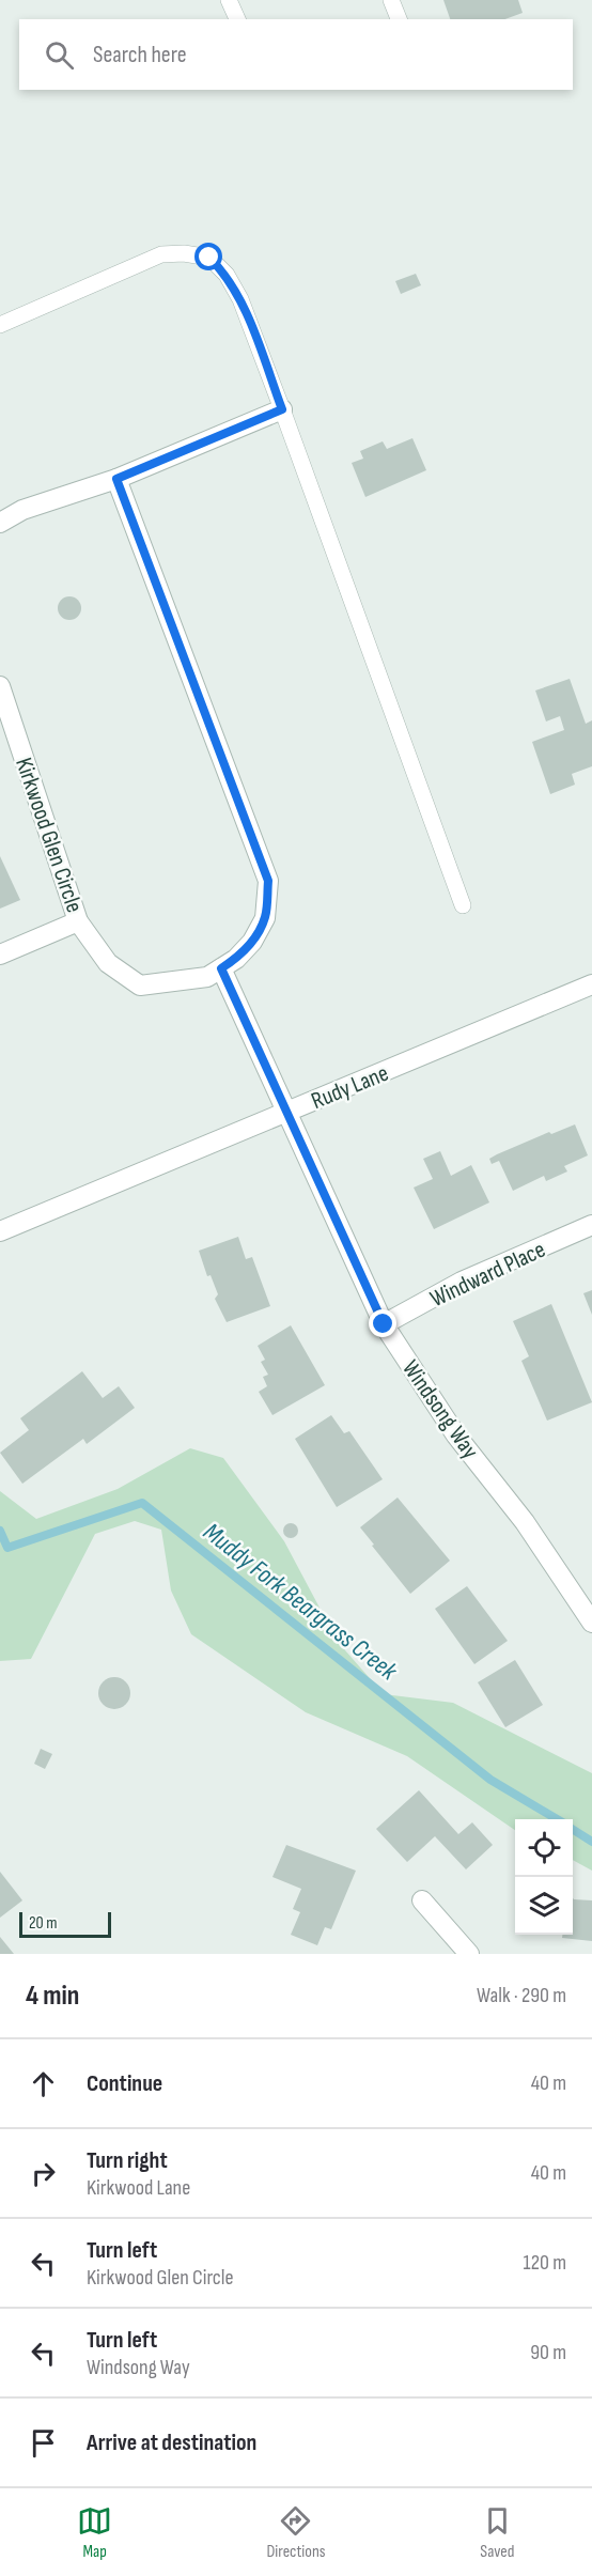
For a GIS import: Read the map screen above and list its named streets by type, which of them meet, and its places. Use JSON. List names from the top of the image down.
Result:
{
  "streets": {
    "street": [
      "Kirkwood Glen Circle",
      "Rudy Lane",
      "Windward Place",
      "Windsong Way"
    ]
  },
  "crossings": [
    ["Kirkwood Glen Circle", "Windsong Way"],
    ["Rudy Lane", "Windsong Way"],
    ["Windward Place", "Windsong Way"]
  ],
  "water": ["Muddy Fork Beargrass Creek"],
  "scale_bar": "20 m",
  "page": {
    "search": "Search here",
    "scale": "20 m",
    "heading": ["4 min", "Walk · 290 m"],
    "list": [
      ["Continue", "40 m"],
      ["Turn right", "Kirkwood Lane", "40 m"],
      ["Turn left", "Kirkwood Glen Circle", "120 m"],
      ["Turn left", "Windsong Way", "90 m"],
      "Arrive at destination"
    ],
    "nav": ["Map", "Directions", "Saved"]
  }
}
